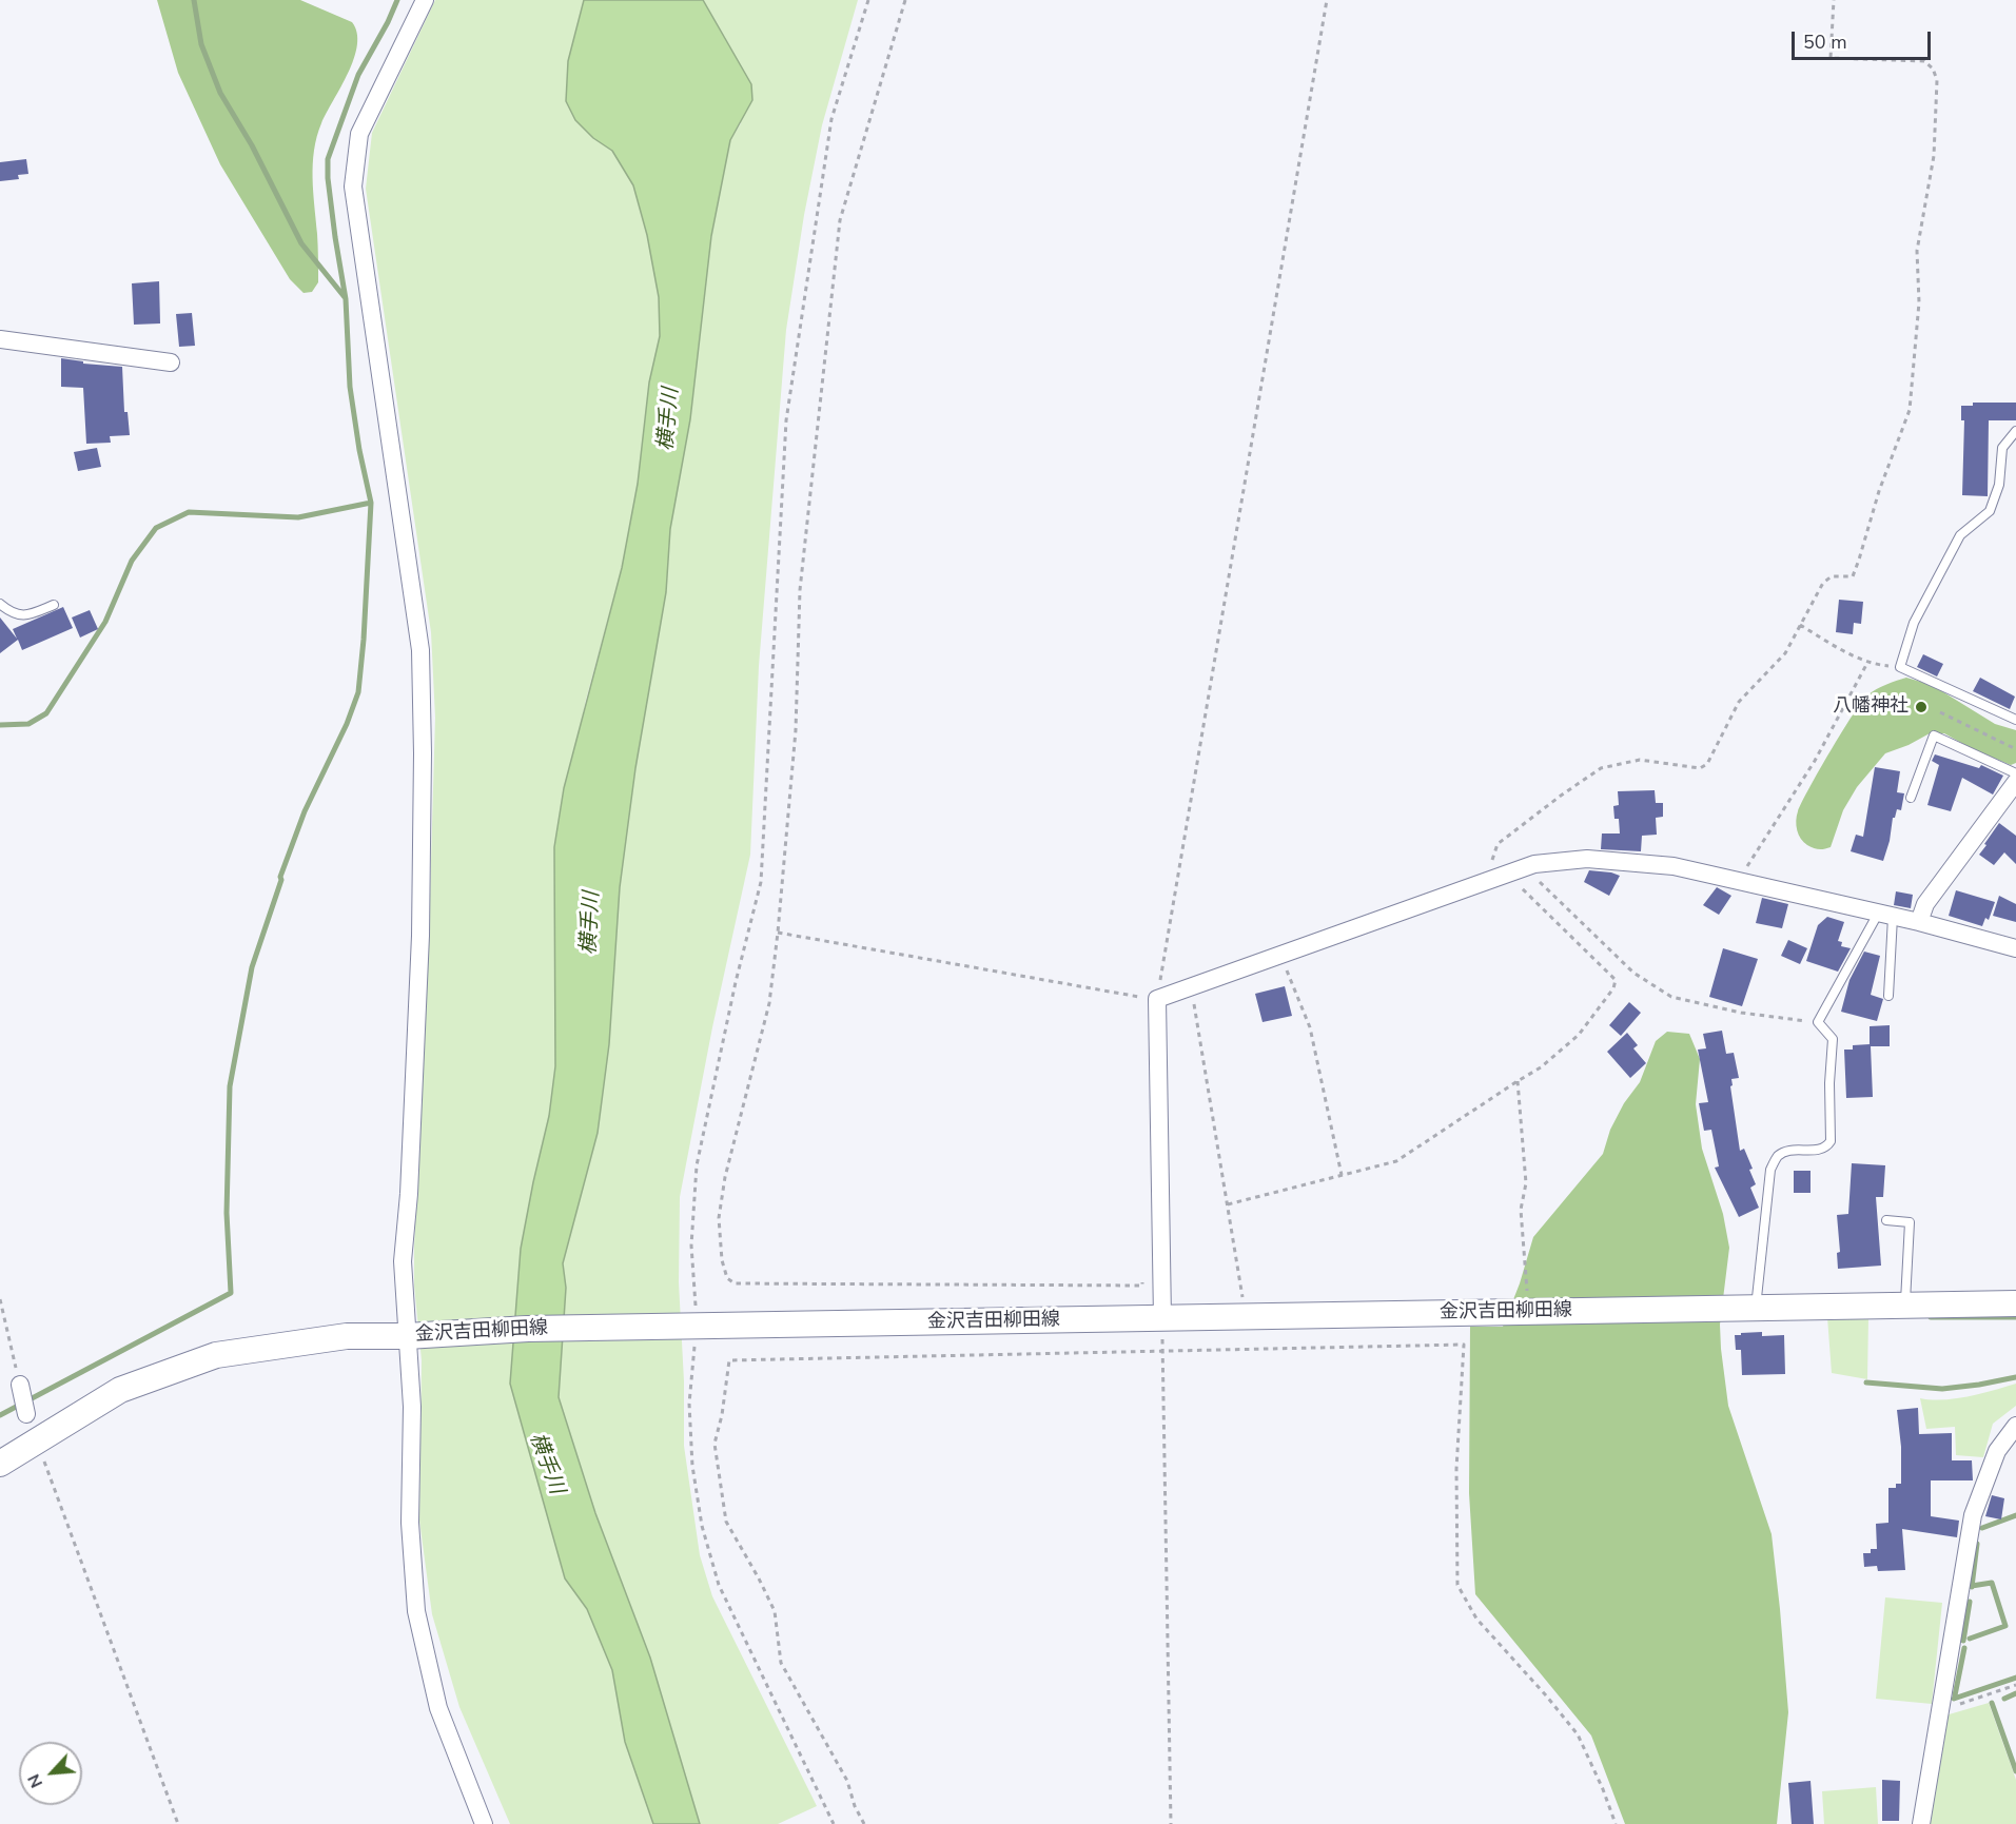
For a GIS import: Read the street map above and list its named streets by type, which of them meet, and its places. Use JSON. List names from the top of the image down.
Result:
{
  "streets": {
    "main road": ["金沢吉田柳田線"]
  },
  "water": ["横手川"],
  "places": ["八幡神社"],
  "scale_bar": "50 m",
  "north": "bottom left"
}
